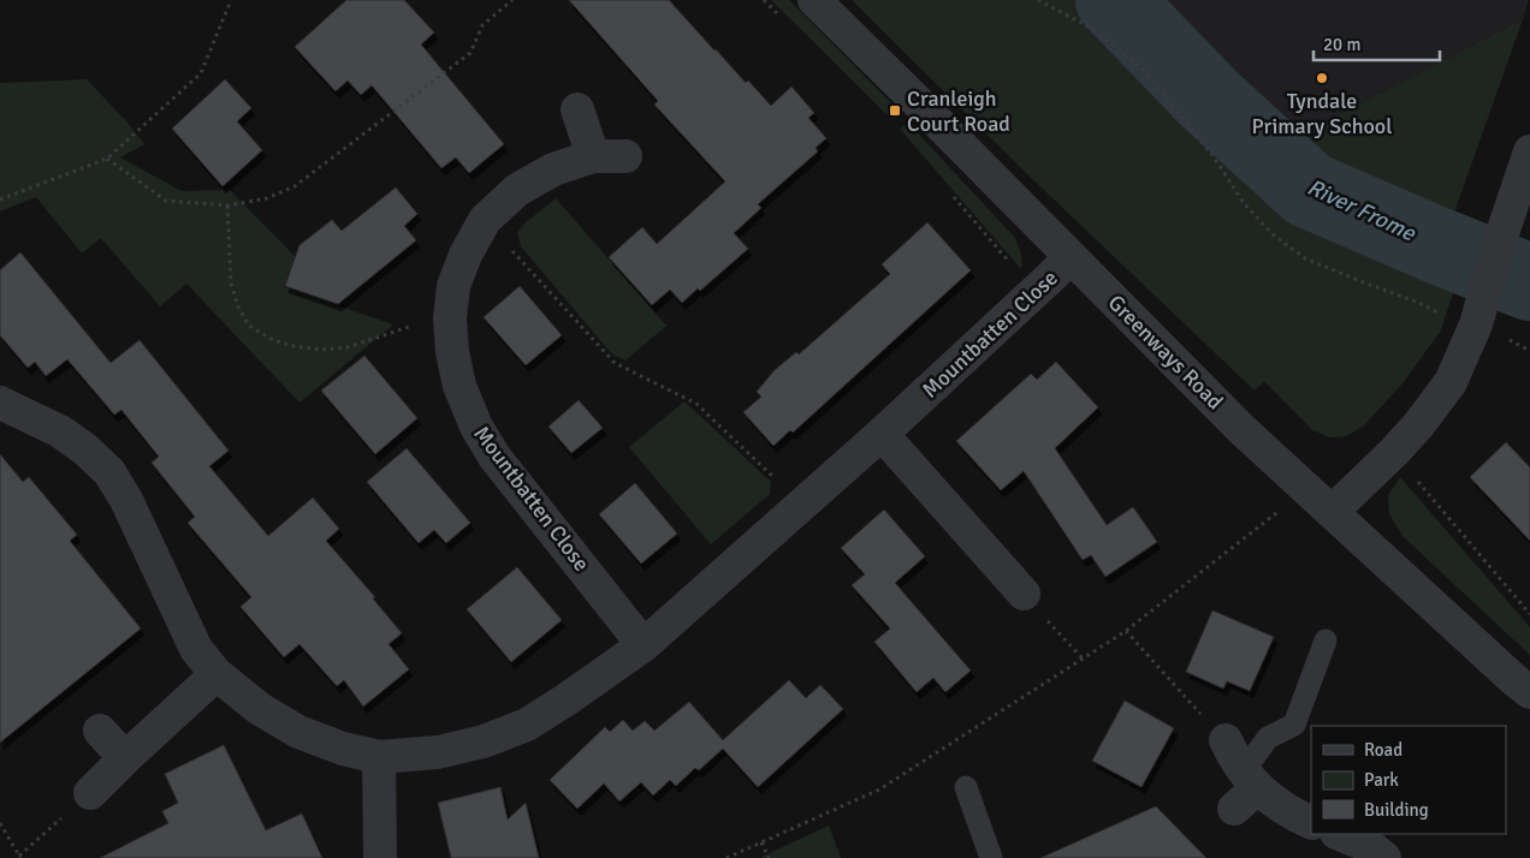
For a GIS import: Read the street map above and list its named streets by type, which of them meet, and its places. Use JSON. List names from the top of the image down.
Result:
{
  "streets": {
    "street": ["Mountbatten Close", "Greenways Road"]
  },
  "crossings": [
    ["Mountbatten Close", "Greenways Road"]
  ],
  "water": ["River Frome"],
  "places": {
    "other": ["Tyndale Primary School"],
    "transit": ["Cranleigh Court Road"]
  },
  "legend": ["Road", "Park", "Building"],
  "scale_bar": "20 m"
}
